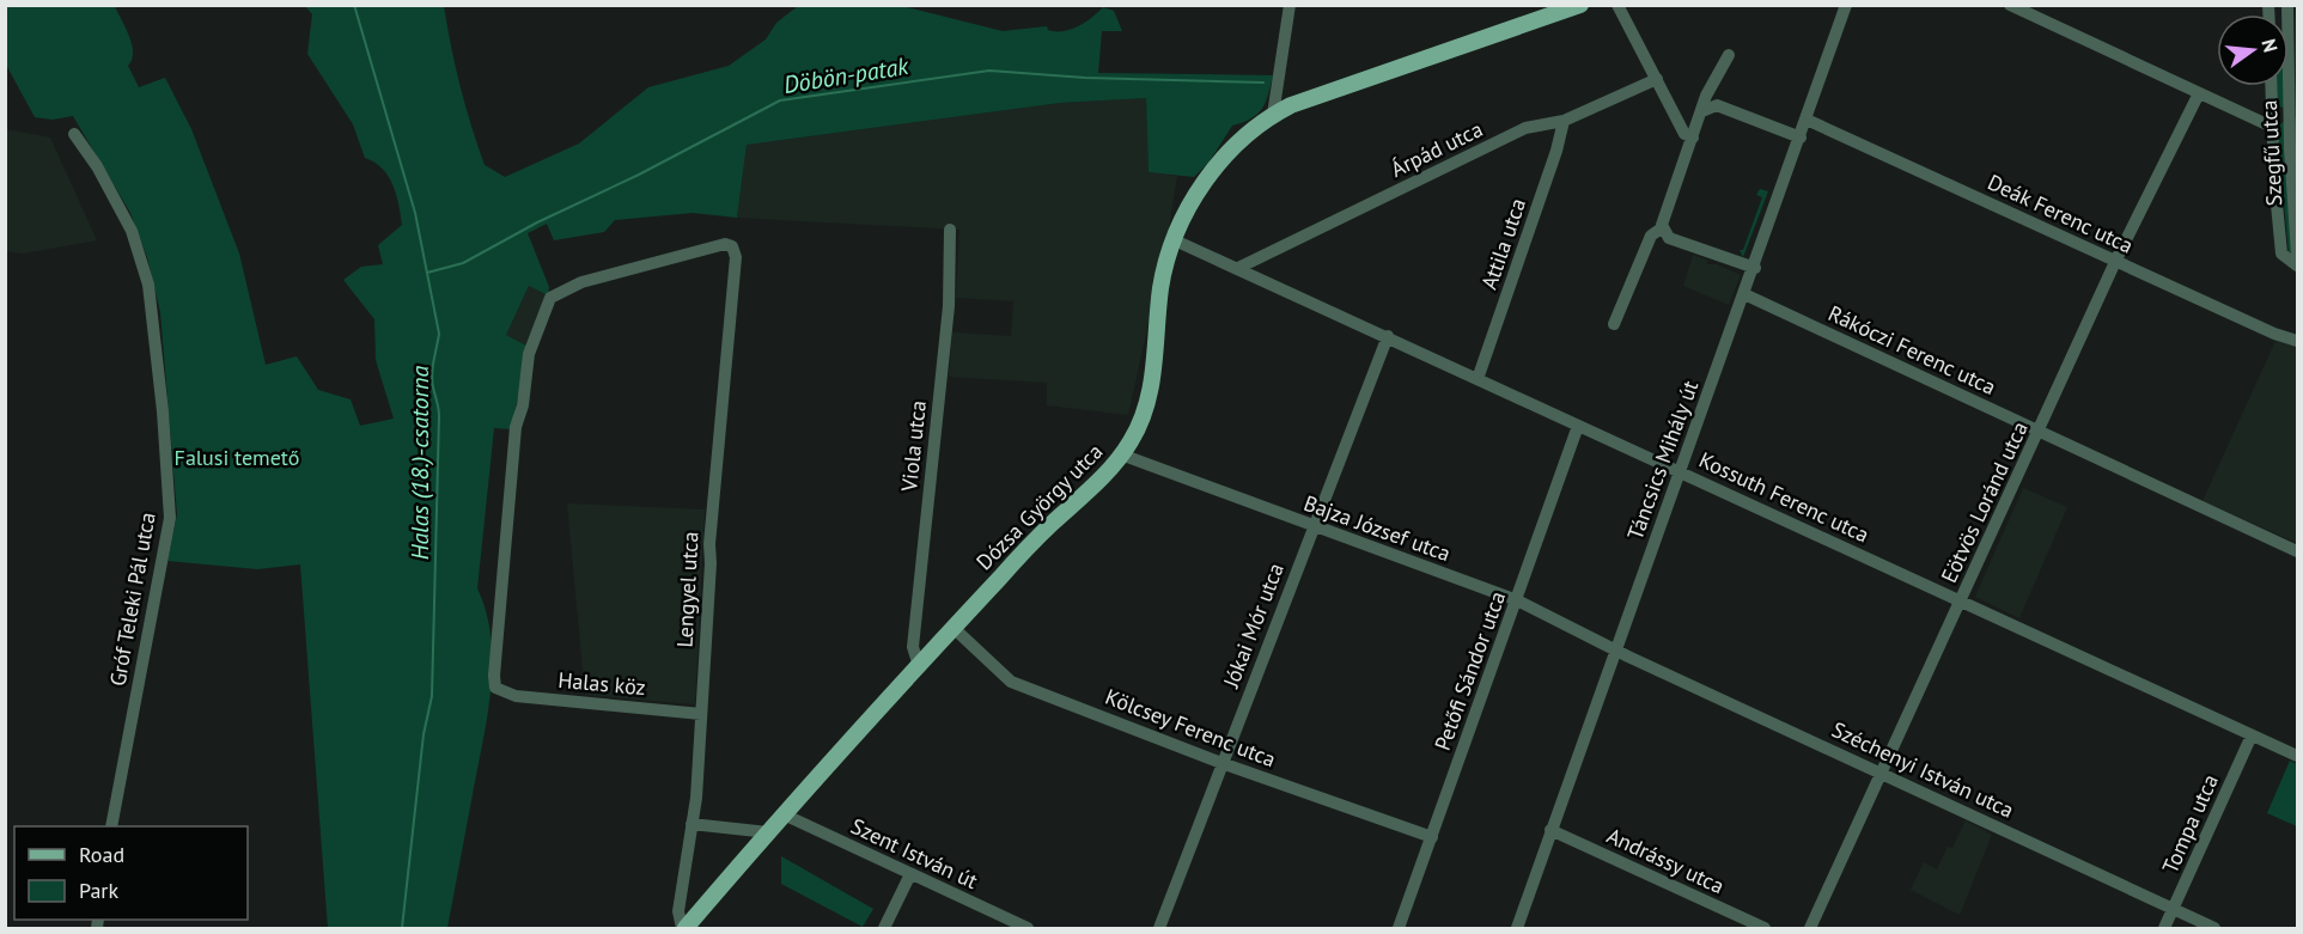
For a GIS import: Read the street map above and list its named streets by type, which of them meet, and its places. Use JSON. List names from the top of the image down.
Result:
{
  "streets": {
    "main road": ["Dózsa György utca"],
    "street": [
      "Árpád utca",
      "Szegfű utca",
      "Deák Ferenc utca",
      "Attila utca",
      "Rákóczi Ferenc utca",
      "Viola utca",
      "Táncsics Mihály út",
      "Kossuth Ferenc utca",
      "Eötvös Loránd utca",
      "Bajza József utca",
      "Lengyel utca",
      "Gróf Teleki Pál utca",
      "Jókai Mór utca",
      "Petőfi Sándor utca",
      "Halas köz",
      "Kölcsey Ferenc utca",
      "Széchenyi István utca",
      "Tompa utca",
      "Szent István út",
      "Andrássy utca"
    ]
  },
  "crossings": [
    ["Árpád utca", "Attila utca"],
    ["Árpád utca", "Kossuth Ferenc utca"],
    ["Deák Ferenc utca", "Táncsics Mihály út"],
    ["Deák Ferenc utca", "Eötvös Loránd utca"],
    ["Attila utca", "Kossuth Ferenc utca"],
    ["Rákóczi Ferenc utca", "Táncsics Mihály út"],
    ["Rákóczi Ferenc utca", "Eötvös Loránd utca"],
    ["Viola utca", "Dózsa György utca"],
    ["Táncsics Mihály út", "Kossuth Ferenc utca"],
    ["Táncsics Mihály út", "Bajza József utca"],
    ["Táncsics Mihály út", "Széchenyi István utca"],
    ["Táncsics Mihály út", "Andrássy utca"],
    ["Kossuth Ferenc utca", "Eötvös Loránd utca"],
    ["Kossuth Ferenc utca", "Dózsa György utca"],
    ["Kossuth Ferenc utca", "Jókai Mór utca"],
    ["Kossuth Ferenc utca", "Petőfi Sándor utca"],
    ["Kossuth Ferenc utca", "Tompa utca"],
    ["Eötvös Loránd utca", "Széchenyi István utca"],
    ["Dózsa György utca", "Bajza József utca"],
    ["Dózsa György utca", "Lengyel utca"],
    ["Dózsa György utca", "Kölcsey Ferenc utca"],
    ["Dózsa György utca", "Szent István út"],
    ["Bajza József utca", "Jókai Mór utca"],
    ["Bajza József utca", "Petőfi Sándor utca"],
    ["Bajza József utca", "Széchenyi István utca"],
    ["Lengyel utca", "Halas köz"],
    ["Jókai Mór utca", "Kölcsey Ferenc utca"],
    ["Petőfi Sándor utca", "Kölcsey Ferenc utca"],
    ["Széchenyi István utca", "Tompa utca"]
  ],
  "water": ["Döbön-patak", "Halas (18.)-csatorna"],
  "parks": ["Falusi temető"],
  "legend": ["Road", "Park"],
  "north": "right"
}
